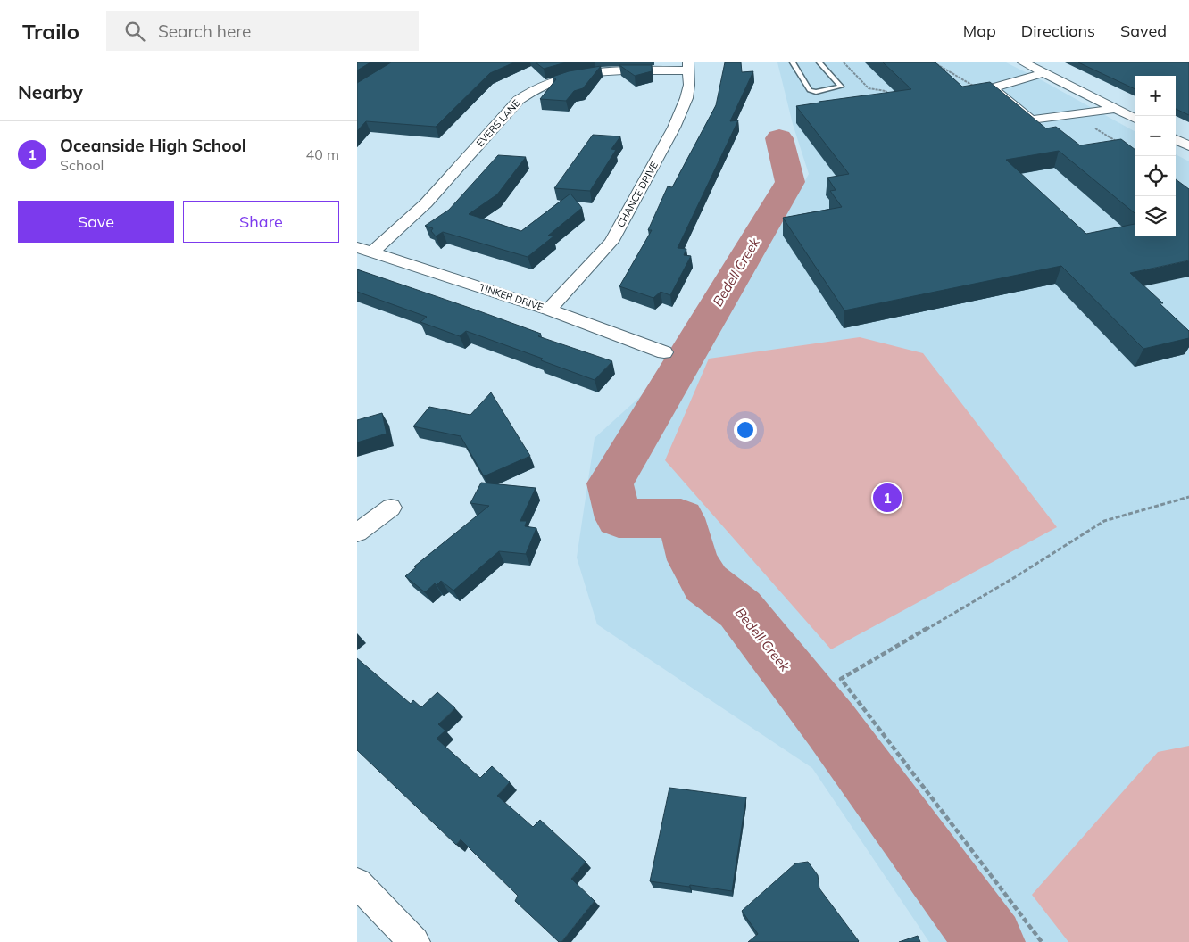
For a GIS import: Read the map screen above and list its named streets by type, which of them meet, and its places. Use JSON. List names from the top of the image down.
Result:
{
  "streets": {
    "street": ["EVERS LANE", "CHANCE DRIVE", "TINKER DRIVE"]
  },
  "crossings": [
    ["EVERS LANE", "CHANCE DRIVE"],
    ["EVERS LANE", "TINKER DRIVE"],
    ["CHANCE DRIVE", "TINKER DRIVE"]
  ],
  "water": ["Bedell Creek"],
  "page": {
    "header": "Trailo",
    "search": "Search here",
    "nav": ["Map", "Directions", "Saved"],
    "heading": "Nearby",
    "map_buttons": ["+", "−"],
    "list": [
      {
        "mark": "1",
        "name": "Oceanside High School",
        "note": "School",
        "value": "40 m"
      }
    ],
    "buttons": ["Save", "Share"],
    "pins": "1"
  }
}
